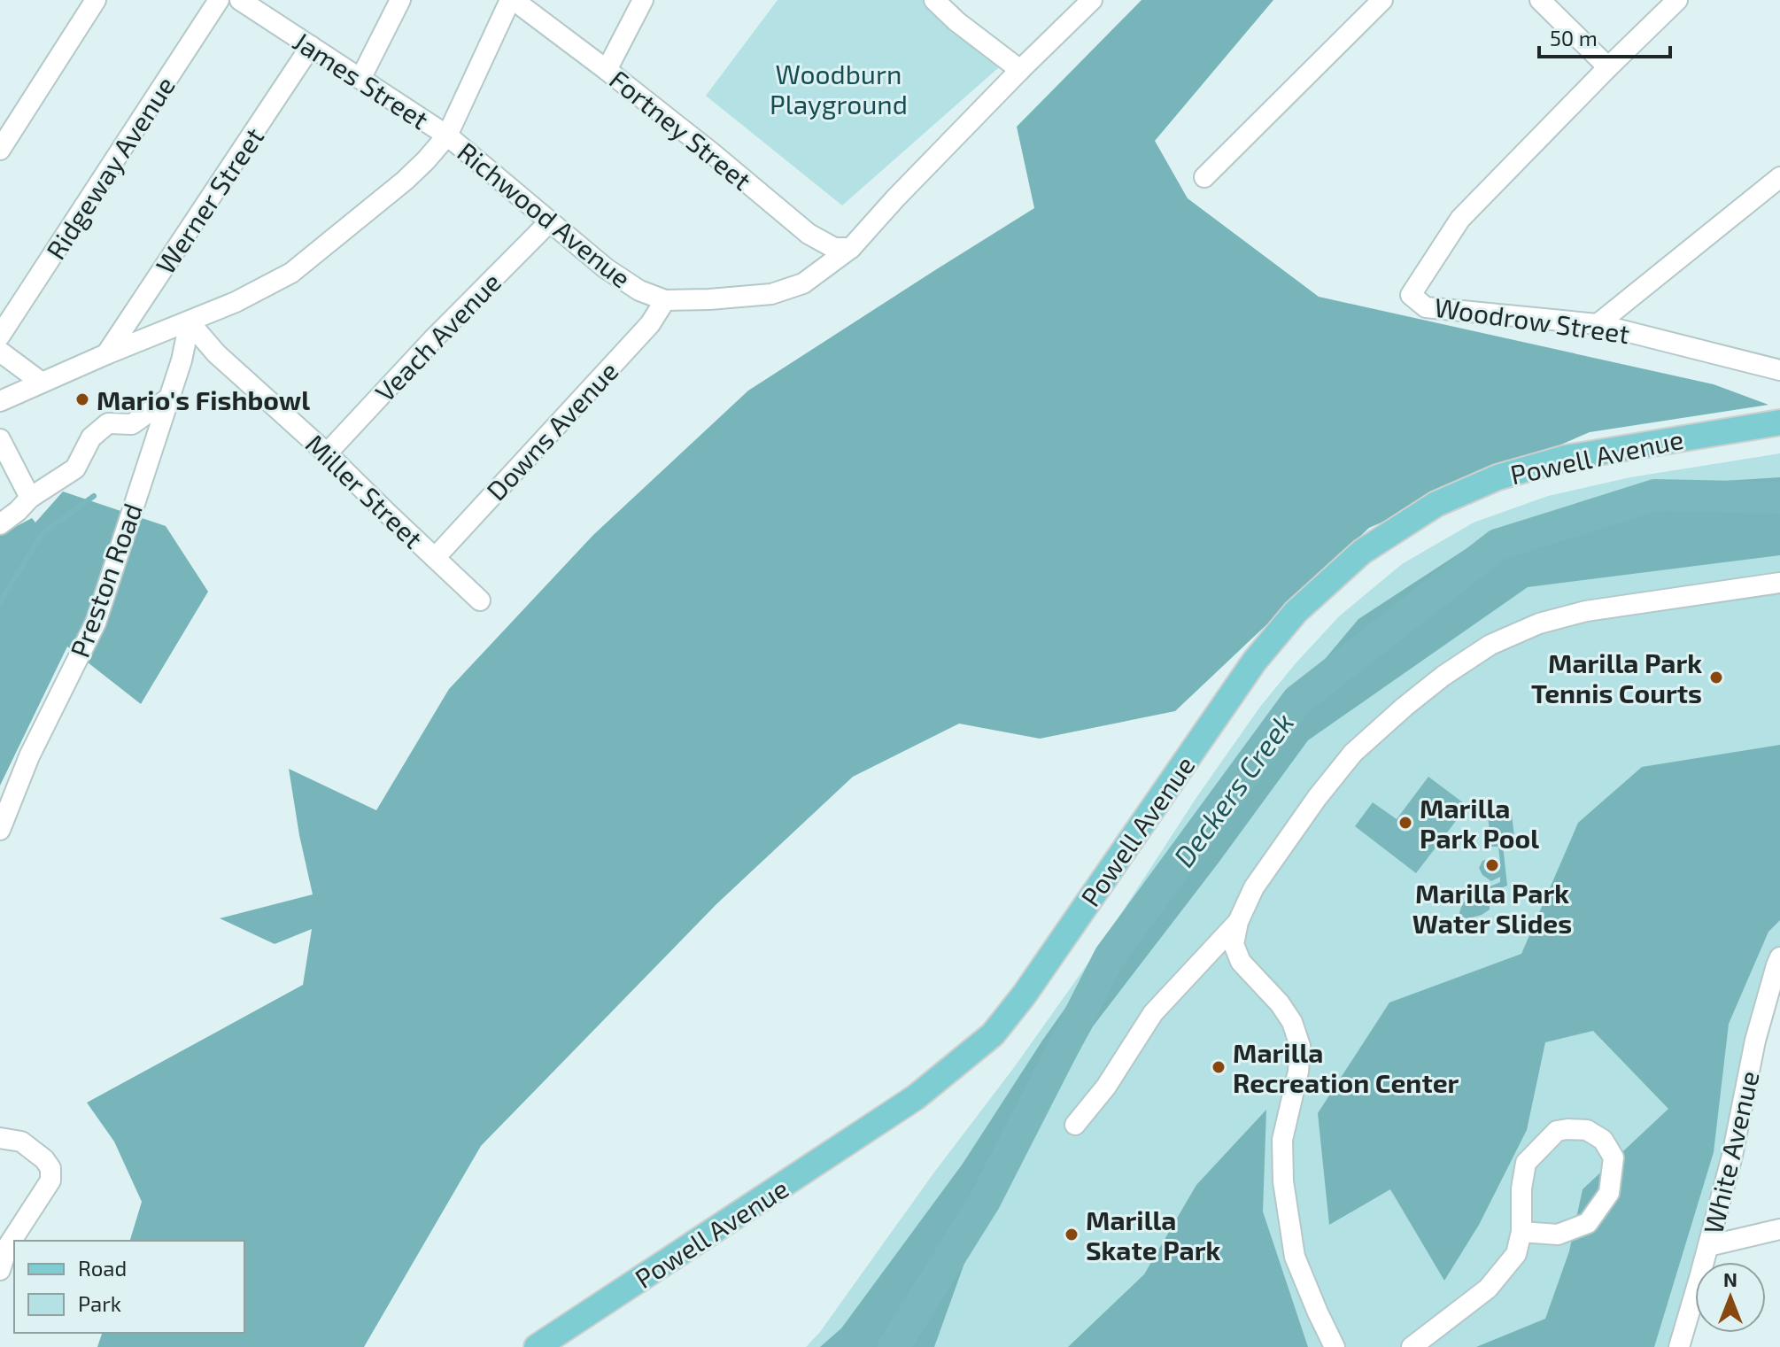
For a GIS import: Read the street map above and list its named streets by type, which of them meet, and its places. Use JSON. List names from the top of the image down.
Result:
{
  "streets": {
    "main road": ["Powell Avenue"],
    "street": [
      "James Street",
      "Fortney Street",
      "Ridgeway Avenue",
      "Werner Street",
      "Richwood Avenue",
      "Woodrow Street",
      "Veach Avenue",
      "Downs Avenue",
      "Miller Street",
      "Preston Road",
      "White Avenue"
    ]
  },
  "crossings": [
    ["James Street", "Werner Street"],
    ["James Street", "Richwood Avenue"],
    ["Fortney Street", "Richwood Avenue"],
    ["Werner Street", "Richwood Avenue"],
    ["Richwood Avenue", "Veach Avenue"],
    ["Richwood Avenue", "Downs Avenue"],
    ["Richwood Avenue", "Miller Street"],
    ["Richwood Avenue", "Preston Road"],
    ["Veach Avenue", "Miller Street"],
    ["Downs Avenue", "Miller Street"],
    ["Miller Street", "Preston Road"]
  ],
  "water": ["Deckers Creek"],
  "parks": ["Woodburn Playground"],
  "places": [
    "Mario's Fishbowl",
    "Marilla Park Tennis Courts",
    "Marilla Park Pool",
    "Marilla Park Water Slides",
    "Marilla Recreation Center",
    "Marilla Skate Park"
  ],
  "legend": ["Road", "Park"],
  "scale_bar": "50 m",
  "north": "top"
}
